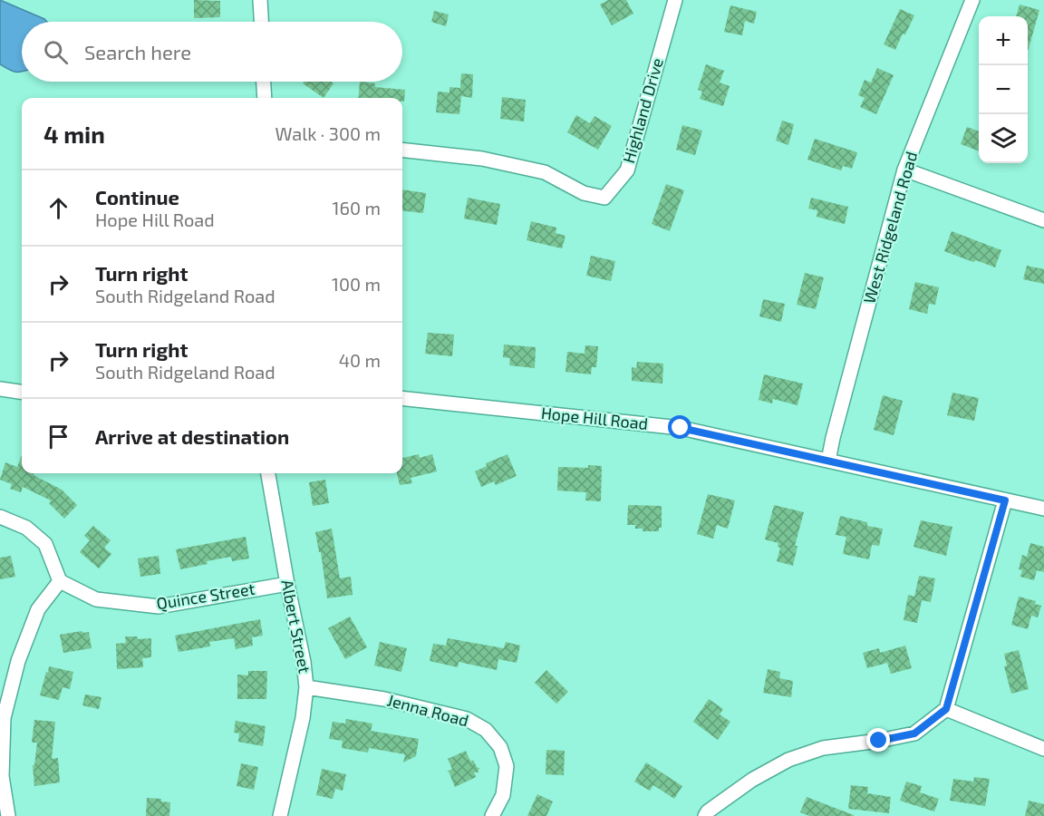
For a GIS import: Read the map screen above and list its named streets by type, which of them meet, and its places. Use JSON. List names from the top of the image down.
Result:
{
  "streets": {
    "street": [
      "Highland Drive",
      "West Ridgeland Road",
      "Hope Hill Road",
      "Quince Street",
      "Albert Street",
      "Jenna Road"
    ]
  },
  "crossings": [
    ["West Ridgeland Road", "Hope Hill Road"],
    ["Quince Street", "Albert Street"],
    ["Albert Street", "Jenna Road"]
  ],
  "page": {
    "map_buttons": ["+", "−"],
    "search": "Search here",
    "heading": ["4 min", "Walk · 300 m"],
    "list": [
      ["Continue", "Hope Hill Road", "160 m"],
      ["Turn right", "South Ridgeland Road", "100 m"],
      ["Turn right", "South Ridgeland Road", "40 m"],
      "Arrive at destination"
    ]
  }
}
